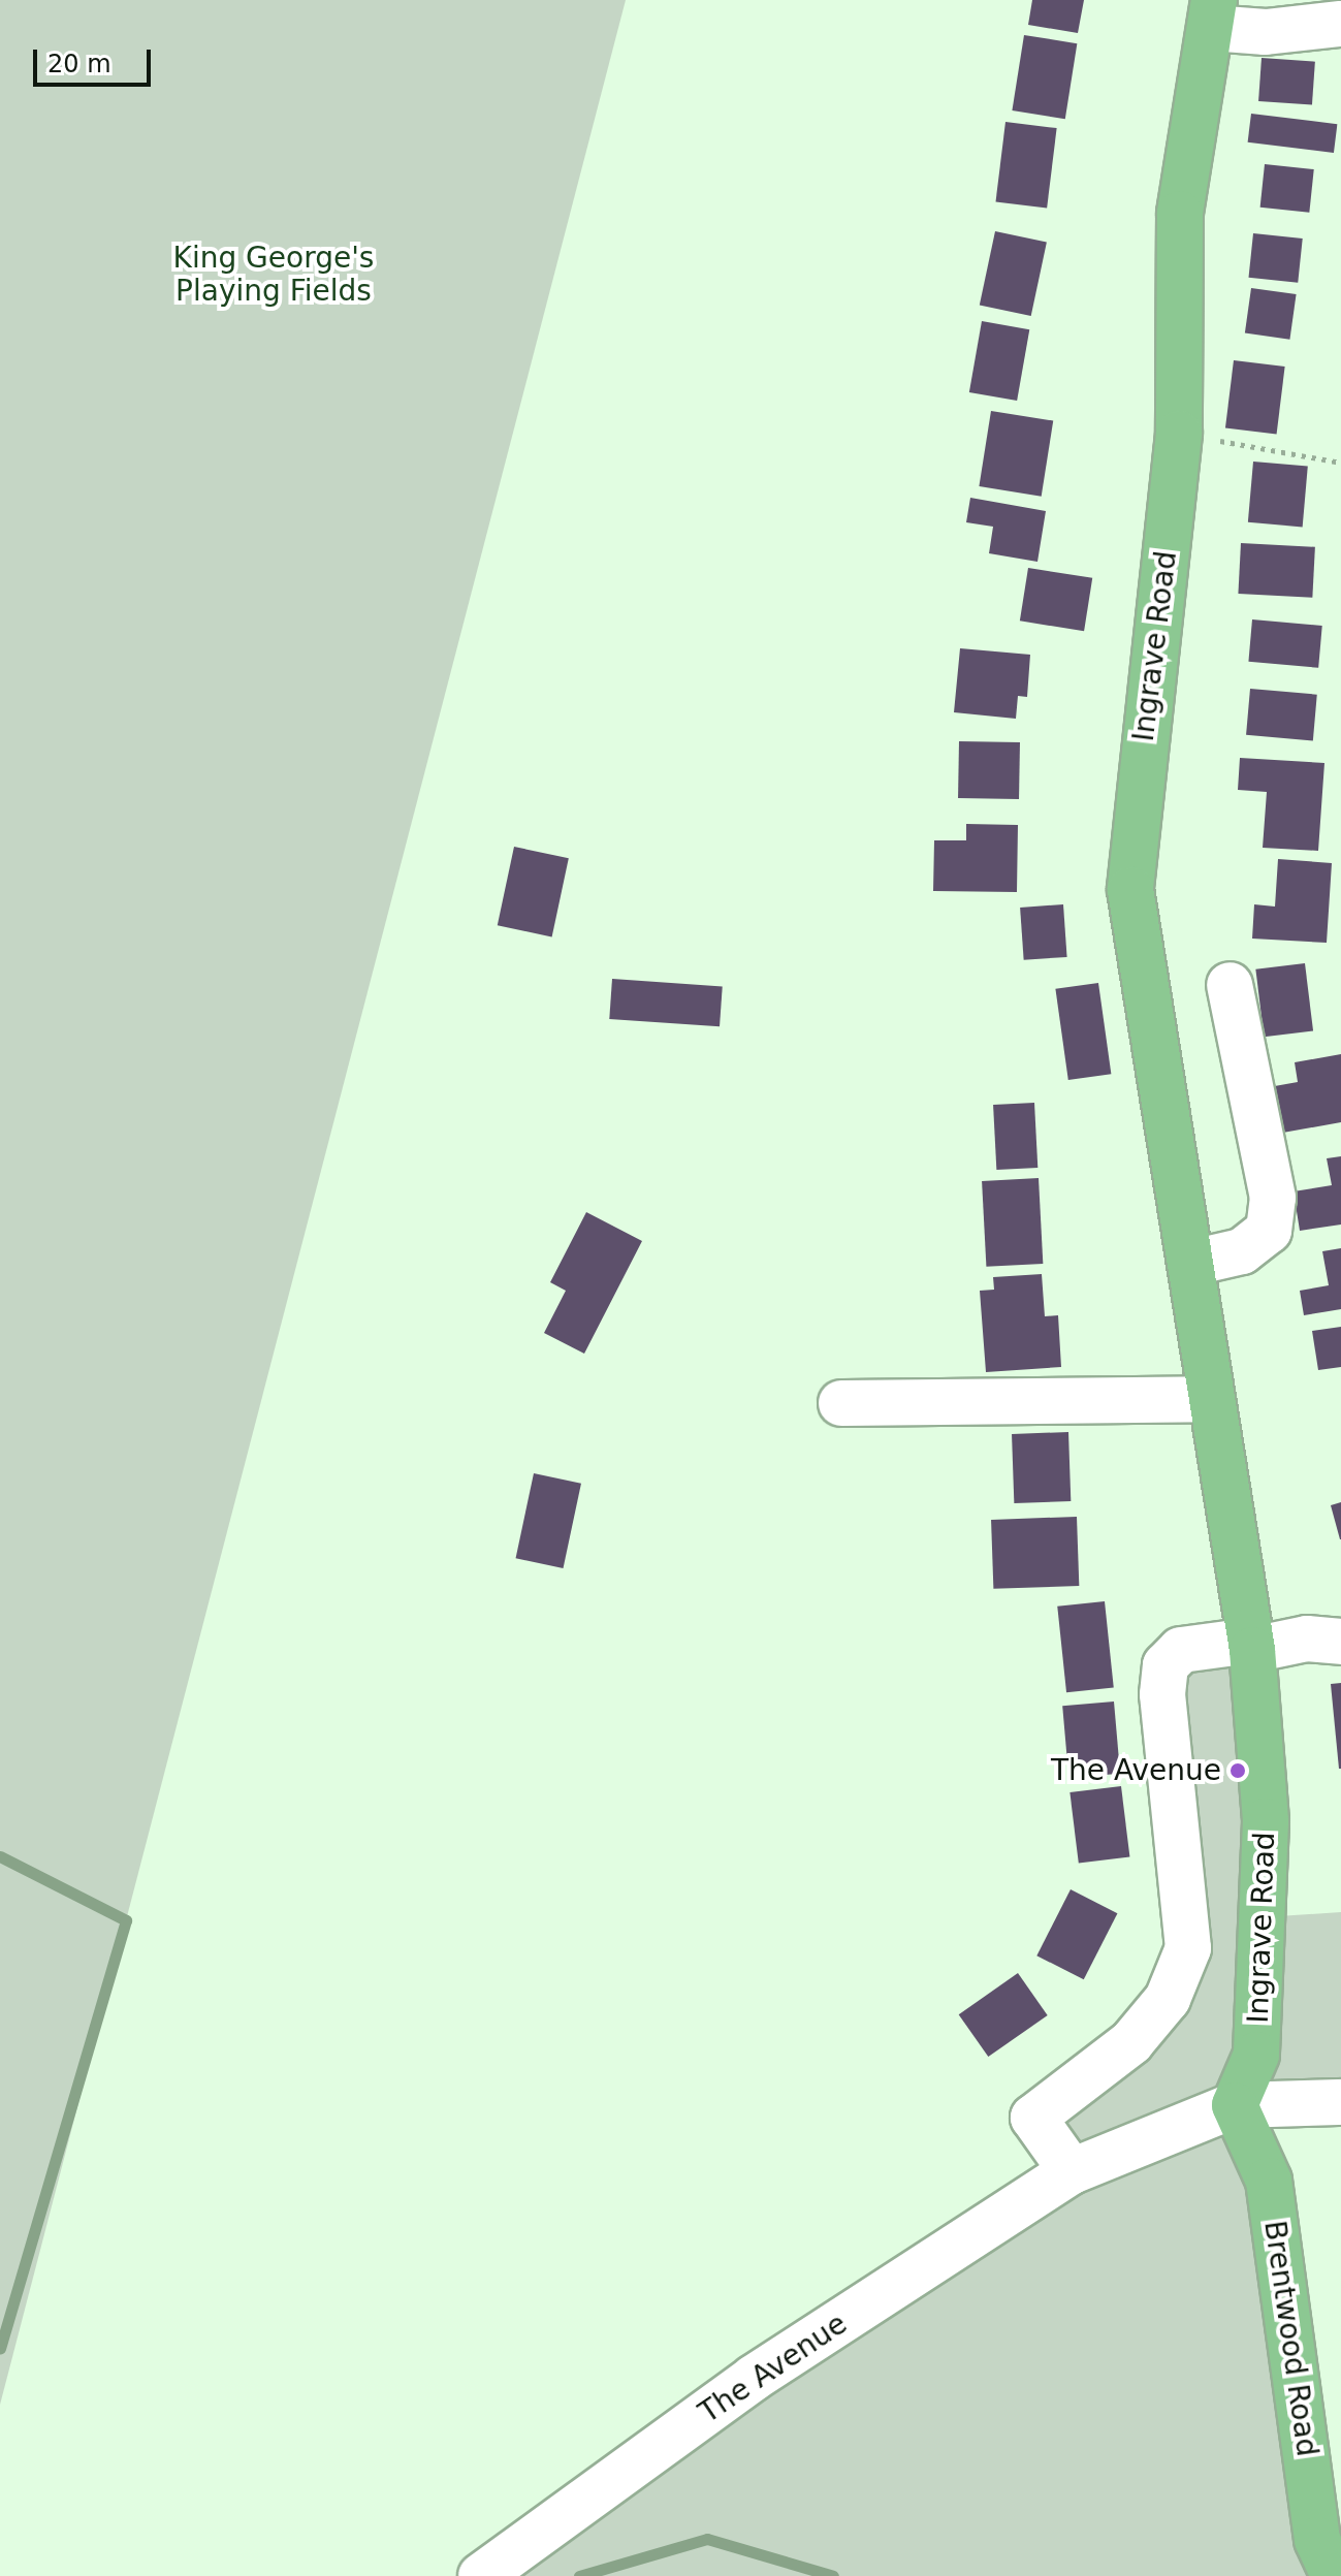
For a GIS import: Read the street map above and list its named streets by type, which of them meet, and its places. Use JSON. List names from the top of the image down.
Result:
{
  "streets": {
    "main road": ["Ingrave Road", "Brentwood Road"],
    "street": ["The Avenue"]
  },
  "crossings": [
    ["Ingrave Road", "Brentwood Road"],
    ["Ingrave Road", "The Avenue"],
    ["Brentwood Road", "The Avenue"]
  ],
  "parks": ["King George's Playing Fields"],
  "places": ["The Avenue"],
  "scale_bar": "20 m"
}
